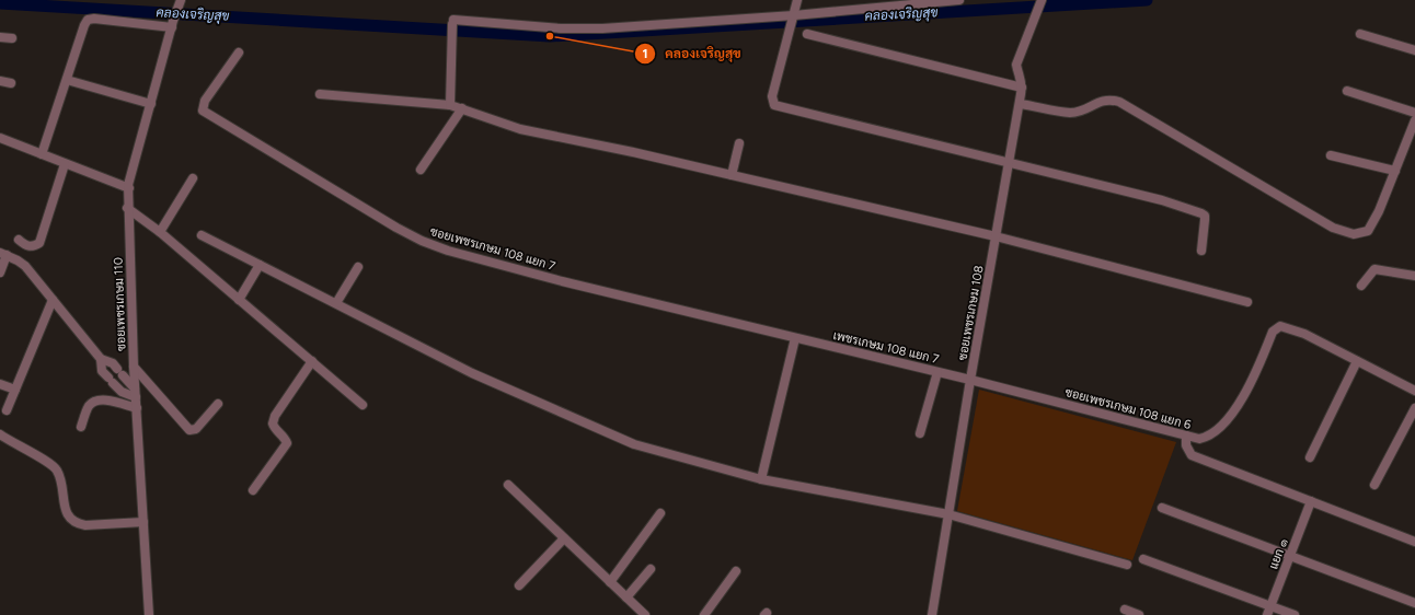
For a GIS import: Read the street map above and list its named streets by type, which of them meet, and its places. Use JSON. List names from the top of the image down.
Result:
{
  "streets": {
    "street": [
      "ซอยเพชรเกษม 108 แยก 7",
      "ซอยเพชรเกษม 110",
      "ซอยเพชรเกษม 108",
      "เพชรเกษม 108 แยก 7",
      "ซอยเพชรเกษม 108 แยก 6",
      "แยก ๑"
    ]
  },
  "crossings": [
    ["ซอยเพชรเกษม 108 แยก 7", "เพชรเกษม 108 แยก 7"],
    ["ซอยเพชรเกษม 108", "เพชรเกษม 108 แยก 7"],
    ["ซอยเพชรเกษม 108", "ซอยเพชรเกษม 108 แยก 6"],
    ["เพชรเกษม 108 แยก 7", "ซอยเพชรเกษม 108 แยก 6"]
  ],
  "water": ["คลองเจริญสุข"],
  "places": ["คลองเจริญสุข"]
}
